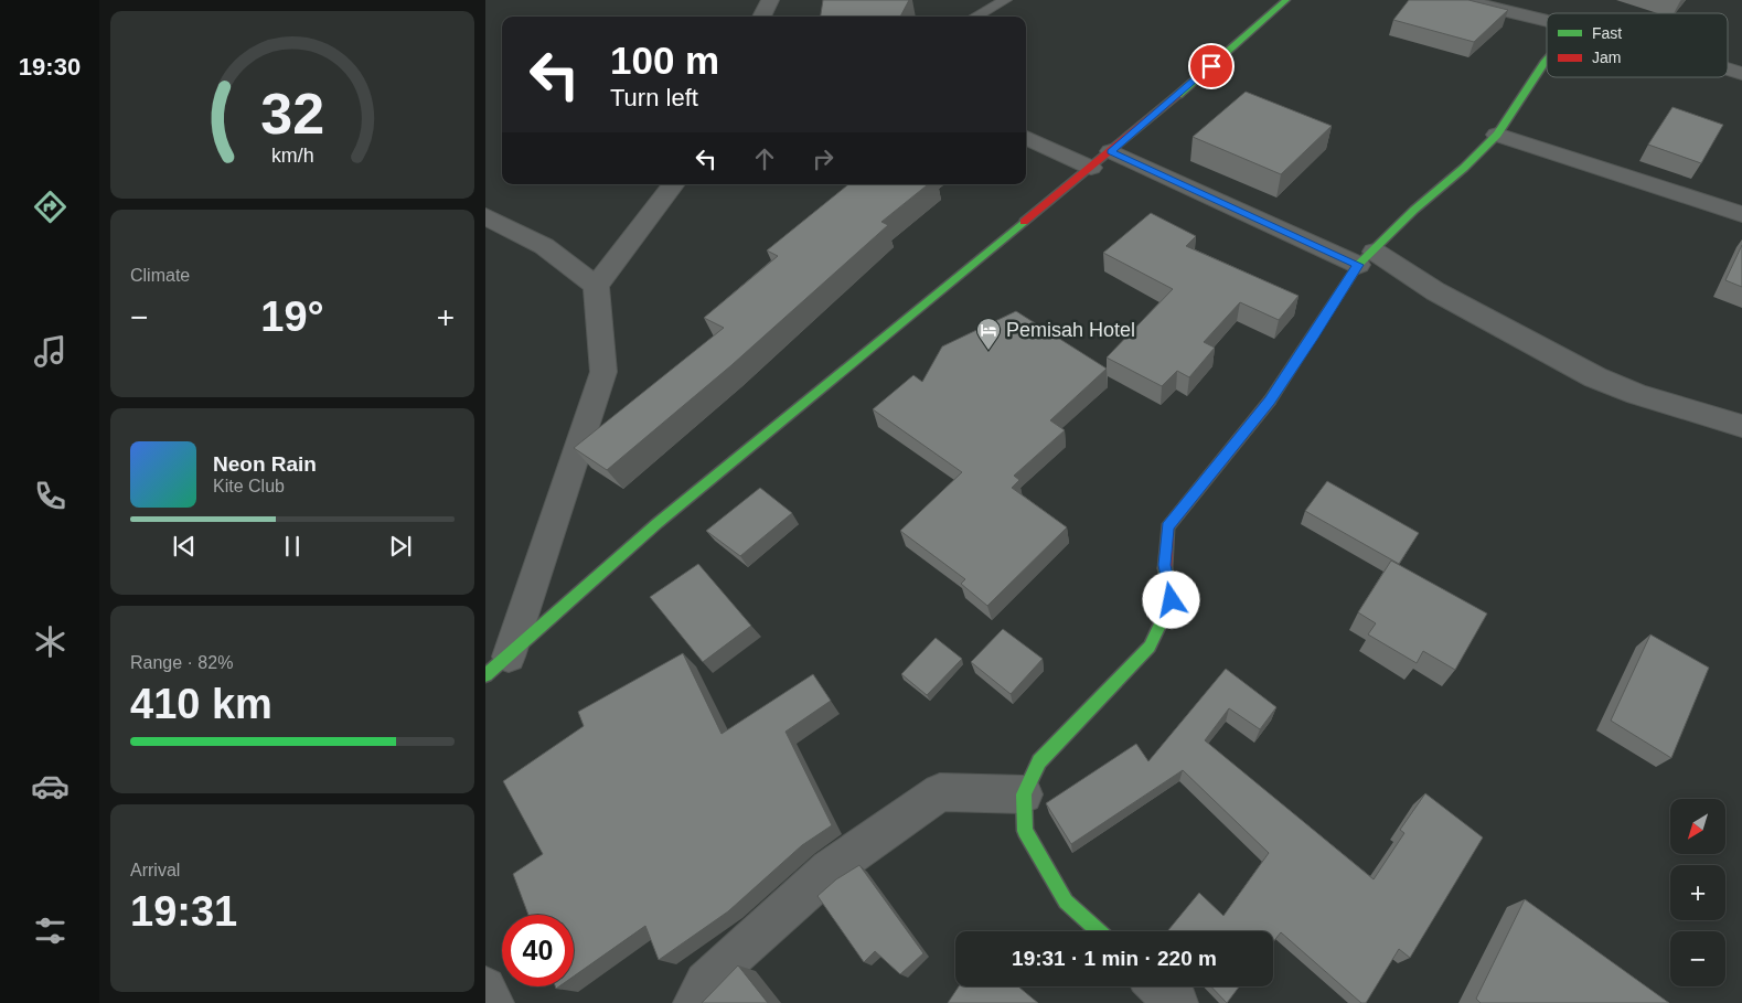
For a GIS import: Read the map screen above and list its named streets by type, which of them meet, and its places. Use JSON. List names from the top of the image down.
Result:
{
  "places": {
    "hotel": ["Pemisah Hotel"]
  },
  "legend": ["Fast", "Jam"],
  "north": "bottom left",
  "page": {
    "tabs": "19:30",
    "turn": ["100 m", "Turn left"],
    "tile": [
      "Climate",
      ["Range · 82%", "410 km"],
      ["Arrival", "19:31"]
    ],
    "heat": ["−", "19°", "+"],
    "song": ["Neon Rain", "Kite Club"],
    "map_buttons": ["+", "−"],
    "limit": "40",
    "trip": "19:31 · 1 min · 220 m",
    "gauge": ["32", "km/h"]
  }
}
